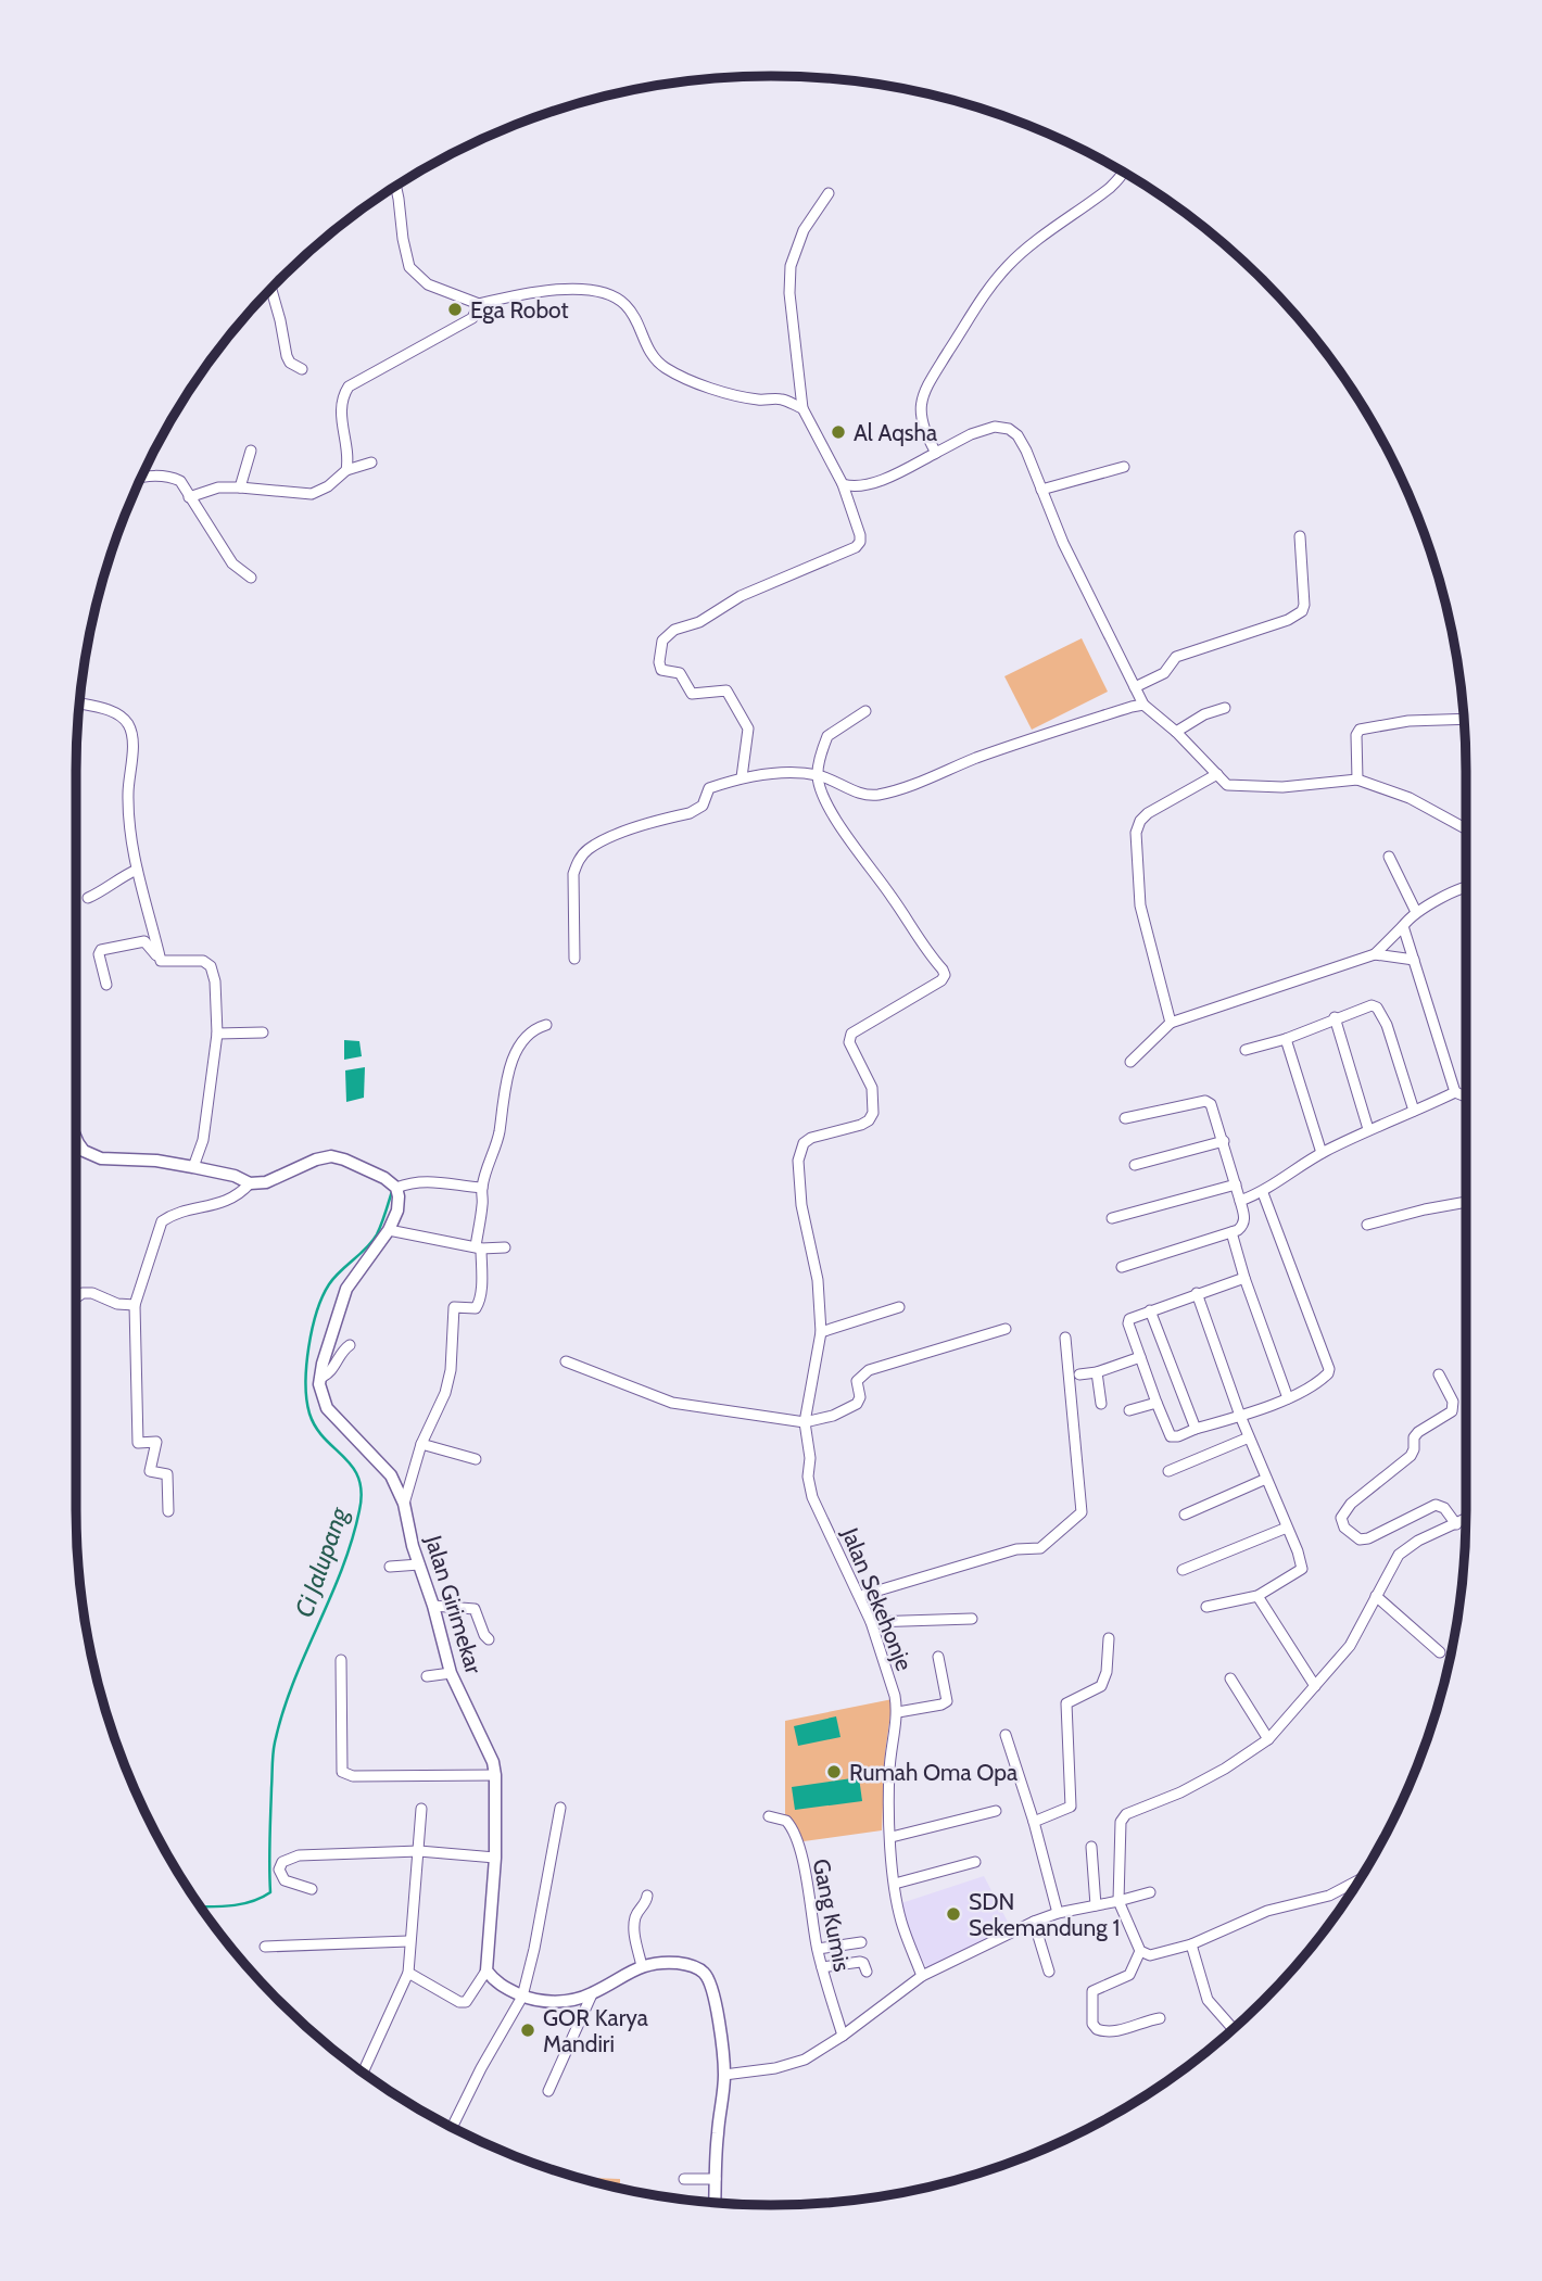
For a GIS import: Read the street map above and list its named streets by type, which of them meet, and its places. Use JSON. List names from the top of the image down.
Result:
{
  "streets": {
    "street": ["Jalan Sekehonje", "Jalan Girimekar", "Gang Kumis"]
  },
  "water": ["Ci Jalupang"],
  "places": [
    "Ega Robot",
    "Al Aqsha",
    "Rumah Oma Opa",
    "SDN Sekemandung 1",
    "GOR Karya Mandiri"
  ]
}
